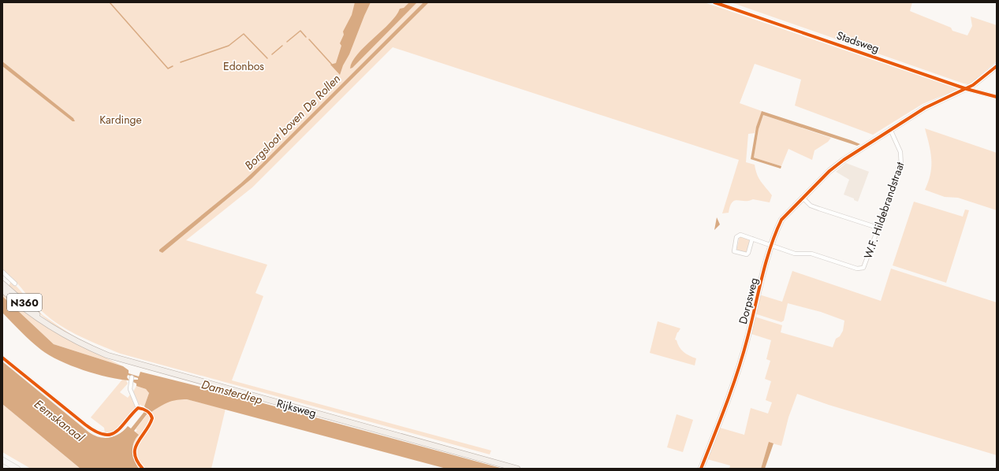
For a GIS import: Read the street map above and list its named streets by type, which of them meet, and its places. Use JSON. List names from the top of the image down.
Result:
{
  "streets": {
    "main road": ["N360", "Rijksweg"],
    "street": ["W.F. Hildebrandstraat", "Dorpsweg"],
    "cycle path": ["Stadsweg"]
  },
  "crossings": [
    ["W.F. Hildebrandstraat", "Dorpsweg"]
  ],
  "water": ["Borgsloot boven De Rollen", "Damsterdiep", "Eemskanaal"],
  "parks": ["Edonbos", "Kardinge"]
}
